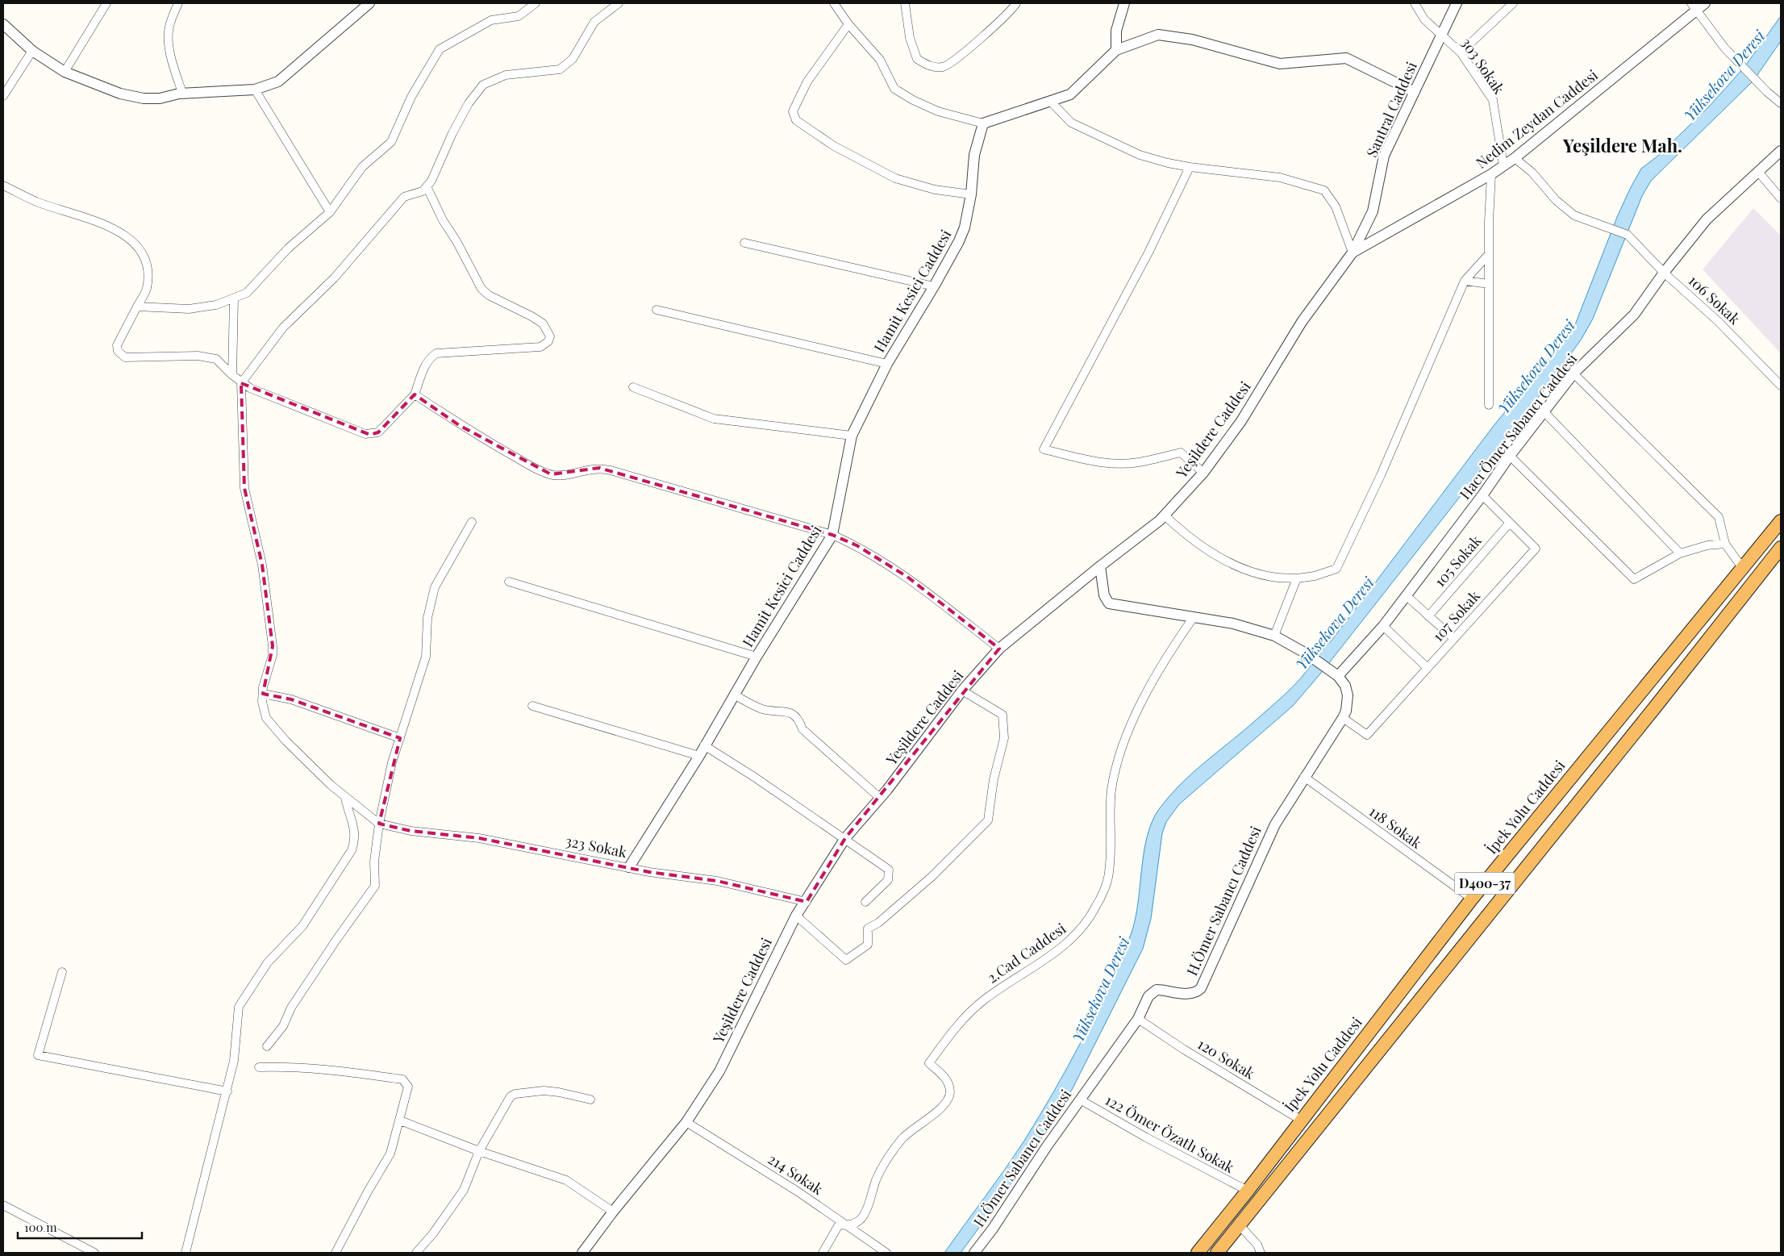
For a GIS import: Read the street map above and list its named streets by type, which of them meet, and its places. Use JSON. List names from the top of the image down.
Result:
{
  "streets": {
    "highway": ["İpek Yolu Caddesi", "D400-37"],
    "street": [
      "303 Sokak",
      "Santral Caddesi",
      "Nedim Zeydan Caddesi",
      "Hamit Kesici Caddesi",
      "106 Sokak",
      "Hacı Ömer Sabancı Caddesi",
      "Yeşildere Caddesi",
      "105 Sokak",
      "107 Sokak",
      "118 Sokak",
      "323 Sokak",
      "H.Ömer Sabancı Caddesi",
      "2.Cad Caddesi",
      "120 Sokak",
      "122 Ömer Özatlı Sokak",
      "214 Sokak"
    ]
  },
  "crossings": [
    ["303 Sokak", "Santral Caddesi"],
    ["303 Sokak", "Nedim Zeydan Caddesi"],
    ["Santral Caddesi", "Nedim Zeydan Caddesi"],
    ["Santral Caddesi", "Yeşildere Caddesi"],
    ["Nedim Zeydan Caddesi", "106 Sokak"],
    ["Nedim Zeydan Caddesi", "Yeşildere Caddesi"],
    ["Hamit Kesici Caddesi", "323 Sokak"],
    ["106 Sokak", "Hacı Ömer Sabancı Caddesi"],
    ["Hacı Ömer Sabancı Caddesi", "107 Sokak"],
    ["Hacı Ömer Sabancı Caddesi", "H.Ömer Sabancı Caddesi"],
    ["Yeşildere Caddesi", "323 Sokak"],
    ["Yeşildere Caddesi", "214 Sokak"],
    ["105 Sokak", "107 Sokak"],
    ["107 Sokak", "H.Ömer Sabancı Caddesi"],
    ["İpek Yolu Caddesi", "118 Sokak"],
    ["İpek Yolu Caddesi", "120 Sokak"],
    ["İpek Yolu Caddesi", "122 Ömer Özatlı Sokak"],
    ["118 Sokak", "H.Ömer Sabancı Caddesi"],
    ["H.Ömer Sabancı Caddesi", "120 Sokak"],
    ["H.Ömer Sabancı Caddesi", "122 Ömer Özatlı Sokak"],
    ["2.Cad Caddesi", "214 Sokak"]
  ],
  "districts": ["Yeşildere Mah."],
  "water": ["Yüksekova Deresi"],
  "scale_bar": "100 m"
}
